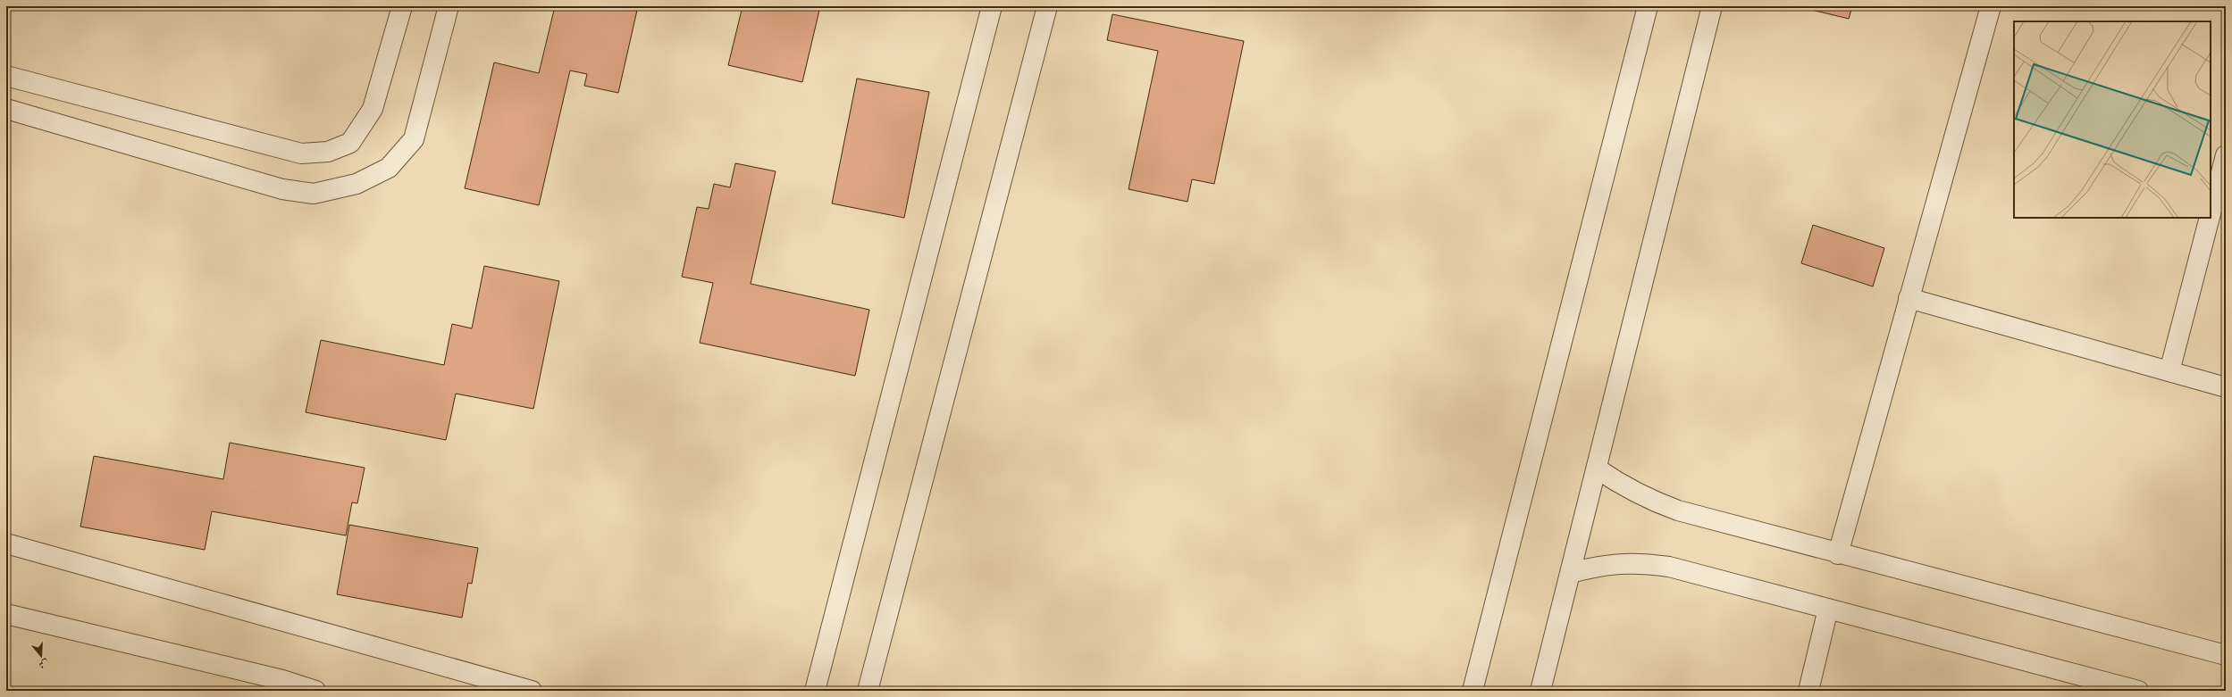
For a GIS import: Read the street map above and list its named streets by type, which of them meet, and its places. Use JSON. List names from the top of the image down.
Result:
{
  "north": "bottom"
}
